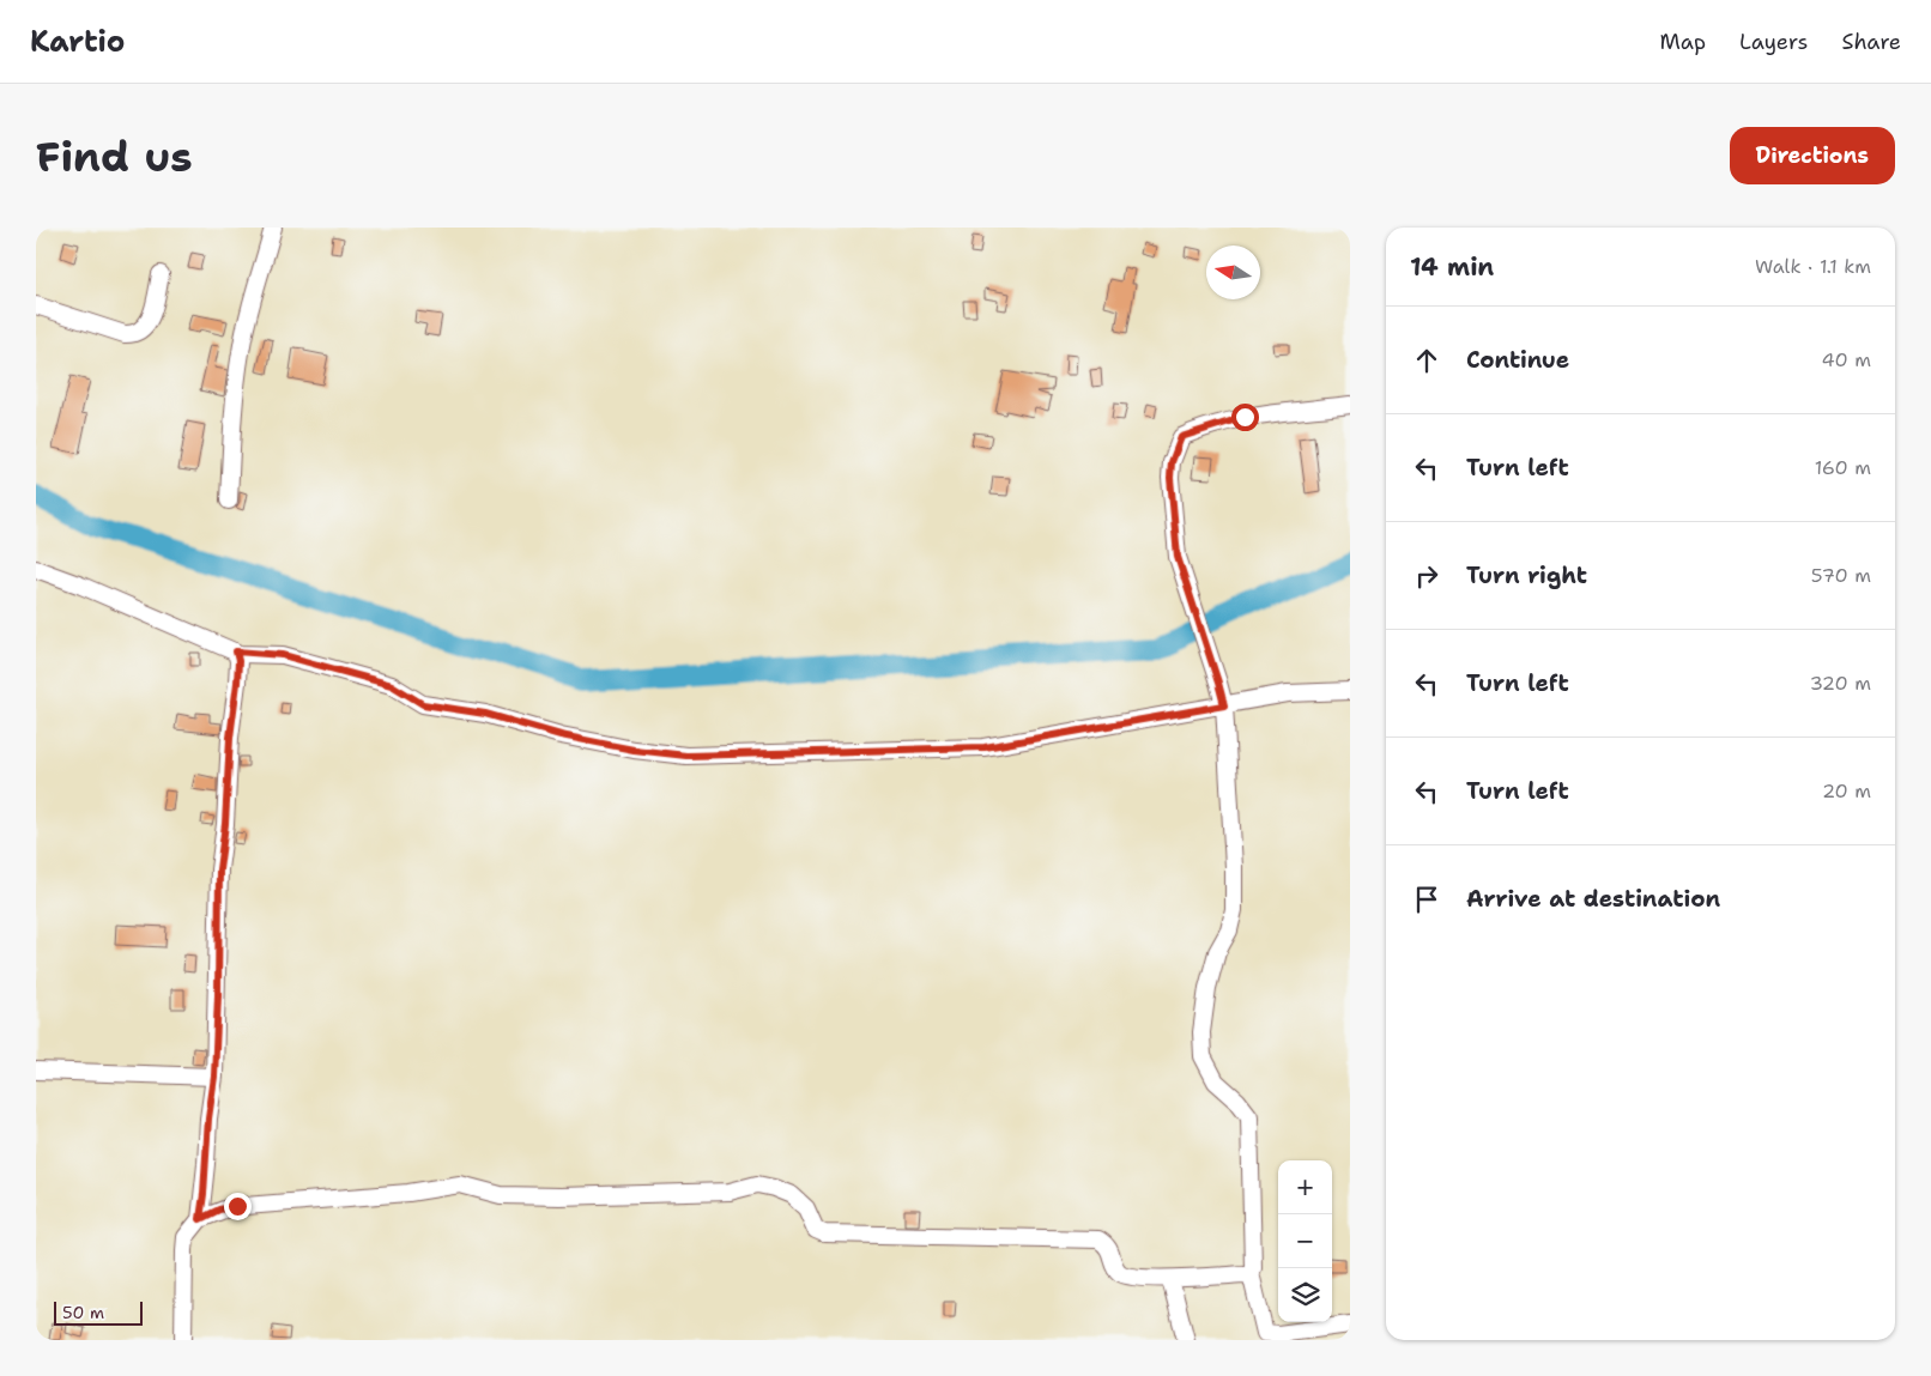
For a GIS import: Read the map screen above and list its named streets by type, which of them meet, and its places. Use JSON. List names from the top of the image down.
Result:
{
  "scale_bar": "50 m",
  "north": "left",
  "page": {
    "header": "Kartio",
    "nav": ["Map", "Layers", "Share"],
    "buttons": "Directions",
    "title": "Find us",
    "heading": ["14 min", "Walk · 1.1 km"],
    "list": [
      ["Continue", "40 m"],
      ["Turn left", "160 m"],
      ["Turn right", "570 m"],
      ["Turn left", "320 m"],
      ["Turn left", "20 m"],
      "Arrive at destination"
    ],
    "map_buttons": ["+", "−"],
    "scale": "50 m"
  }
}
